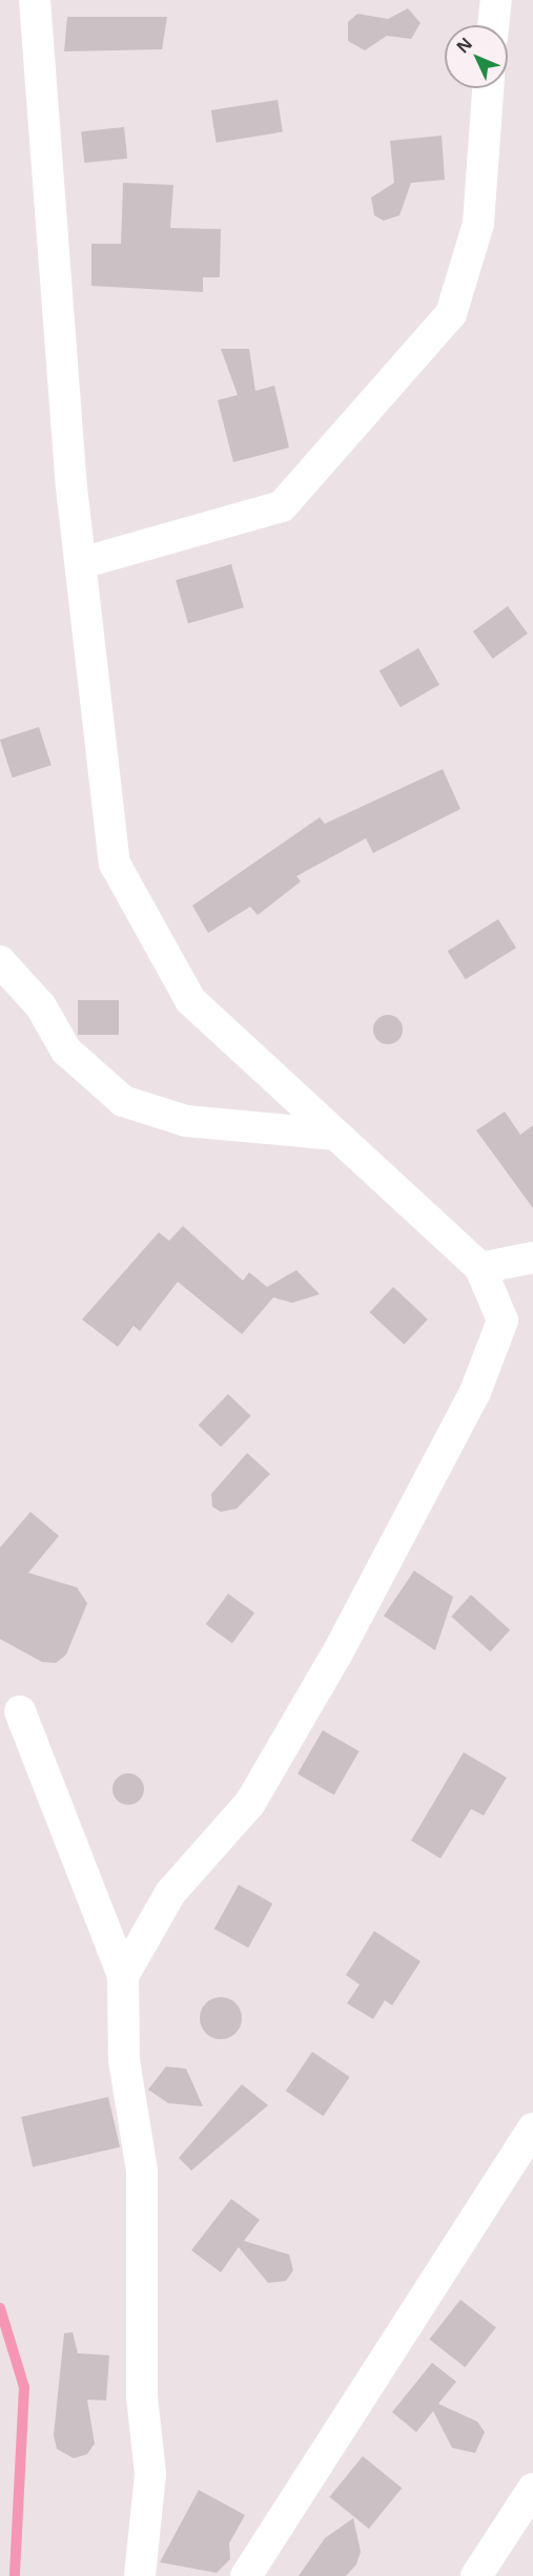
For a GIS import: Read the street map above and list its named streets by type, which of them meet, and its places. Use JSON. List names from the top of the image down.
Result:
{
  "north": "top left"
}
